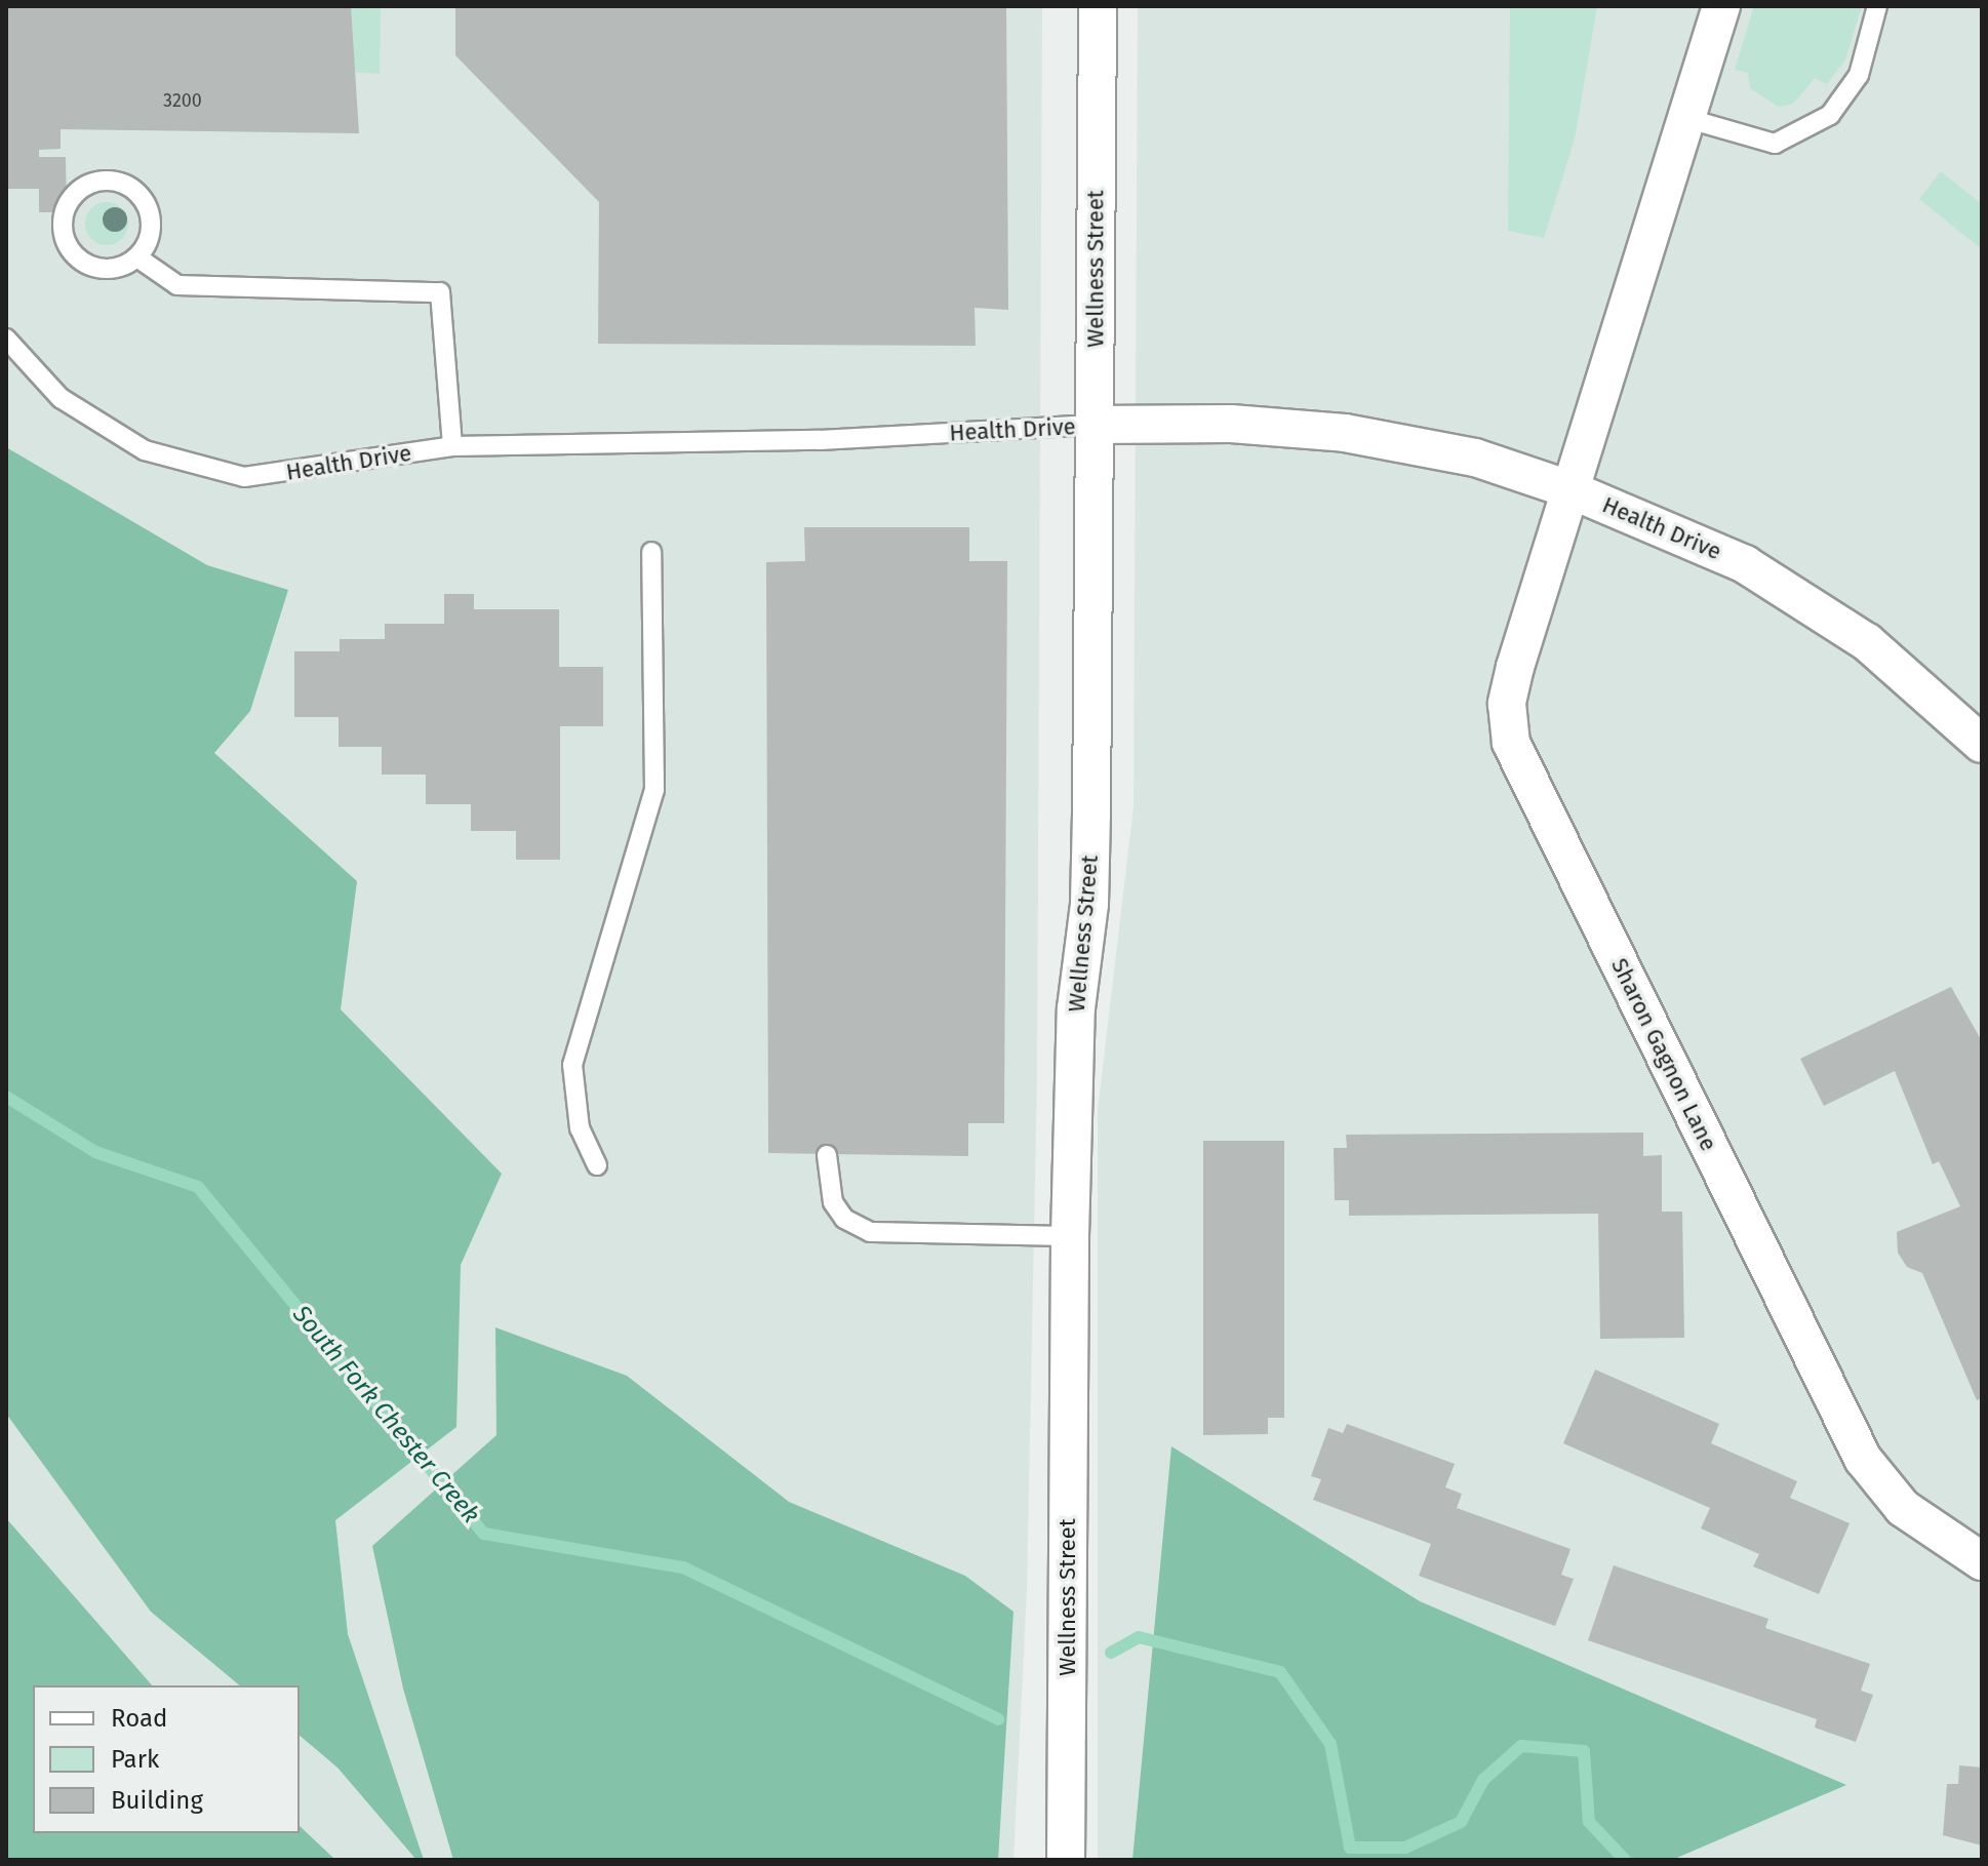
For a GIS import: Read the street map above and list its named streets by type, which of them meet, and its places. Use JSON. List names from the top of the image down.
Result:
{
  "streets": {
    "street": ["Wellness Street", "Health Drive", "Sharon Gagnon Lane"]
  },
  "crossings": [
    ["Wellness Street", "Health Drive"],
    ["Health Drive", "Sharon Gagnon Lane"]
  ],
  "water": ["South Fork Chester Creek"],
  "house_numbers": ["3200"],
  "legend": ["Road", "Park", "Building"]
}
